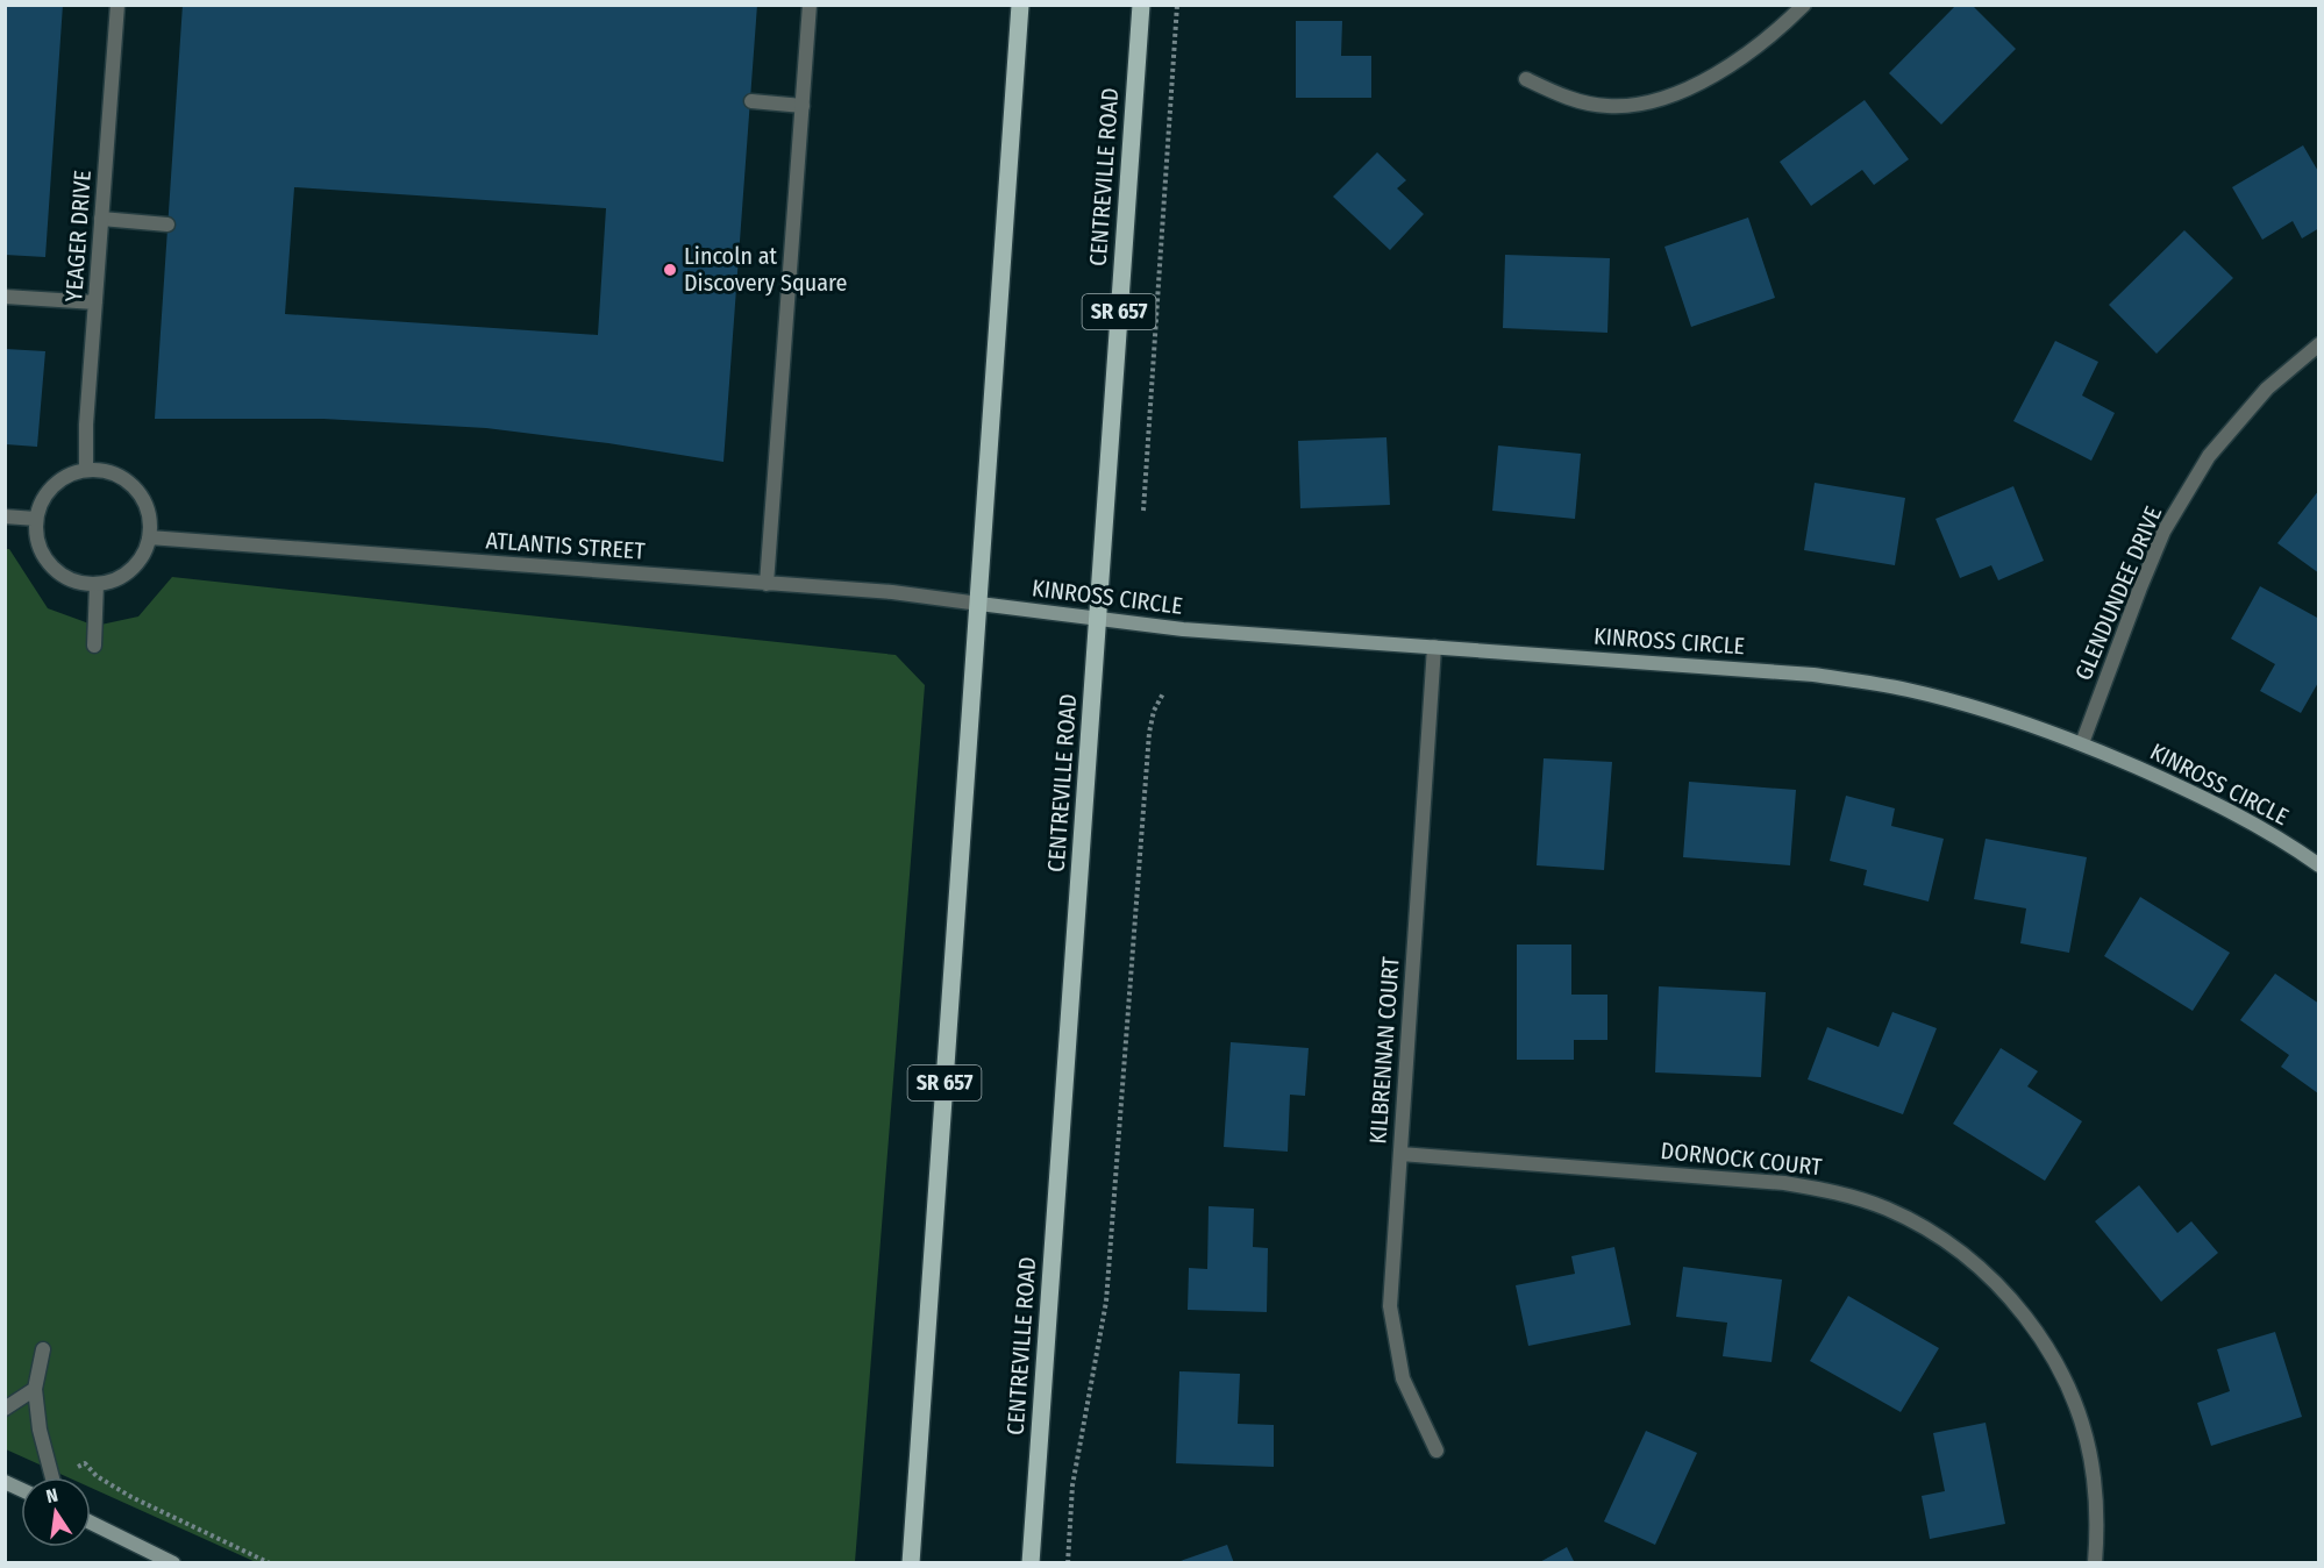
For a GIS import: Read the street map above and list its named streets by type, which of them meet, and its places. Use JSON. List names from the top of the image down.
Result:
{
  "streets": {
    "main road": ["CENTREVILLE ROAD", "SR 657"],
    "street": [
      "YEAGER DRIVE",
      "ATLANTIS STREET",
      "GLENDUNDEE DRIVE",
      "KINROSS CIRCLE",
      "KILBRENNAN COURT",
      "DORNOCK COURT"
    ]
  },
  "crossings": [
    ["CENTREVILLE ROAD", "KINROSS CIRCLE"],
    ["YEAGER DRIVE", "ATLANTIS STREET"],
    ["SR 657", "ATLANTIS STREET"],
    ["SR 657", "KINROSS CIRCLE"],
    ["ATLANTIS STREET", "KINROSS CIRCLE"],
    ["GLENDUNDEE DRIVE", "KINROSS CIRCLE"],
    ["KINROSS CIRCLE", "KILBRENNAN COURT"],
    ["KILBRENNAN COURT", "DORNOCK COURT"]
  ],
  "places": ["Lincoln at Discovery Square"],
  "north": "top"
}
